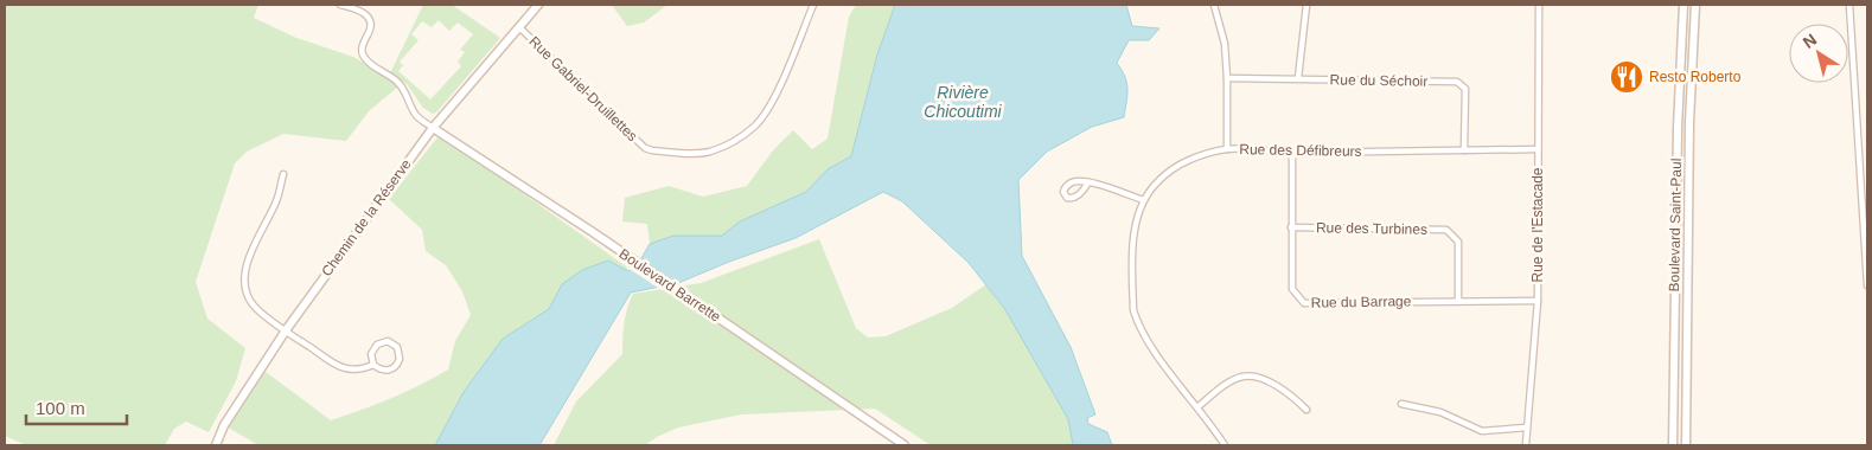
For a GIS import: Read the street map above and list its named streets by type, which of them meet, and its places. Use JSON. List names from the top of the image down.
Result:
{
  "streets": {
    "street": [
      "Rue du Séchoir",
      "Rue Gabriel-Druillettes",
      "Rue des Défibreurs",
      "Chemin de la Réserve",
      "Rue de l'Estacade",
      "Boulevard Saint-Paul",
      "Rue des Turbines",
      "Boulevard Barrette",
      "Rue du Barrage"
    ]
  },
  "crossings": [
    ["Rue du Séchoir", "Rue des Défibreurs"],
    ["Rue Gabriel-Druillettes", "Chemin de la Réserve"],
    ["Rue des Défibreurs", "Rue de l'Estacade"],
    ["Rue des Défibreurs", "Rue du Barrage"],
    ["Chemin de la Réserve", "Boulevard Barrette"],
    ["Rue de l'Estacade", "Rue du Barrage"],
    ["Rue des Turbines", "Rue du Barrage"]
  ],
  "water": ["Rivière Chicoutimi"],
  "places": {
    "restaurant": ["Resto Roberto"]
  },
  "scale_bar": "100 m",
  "north": "top left"
}
